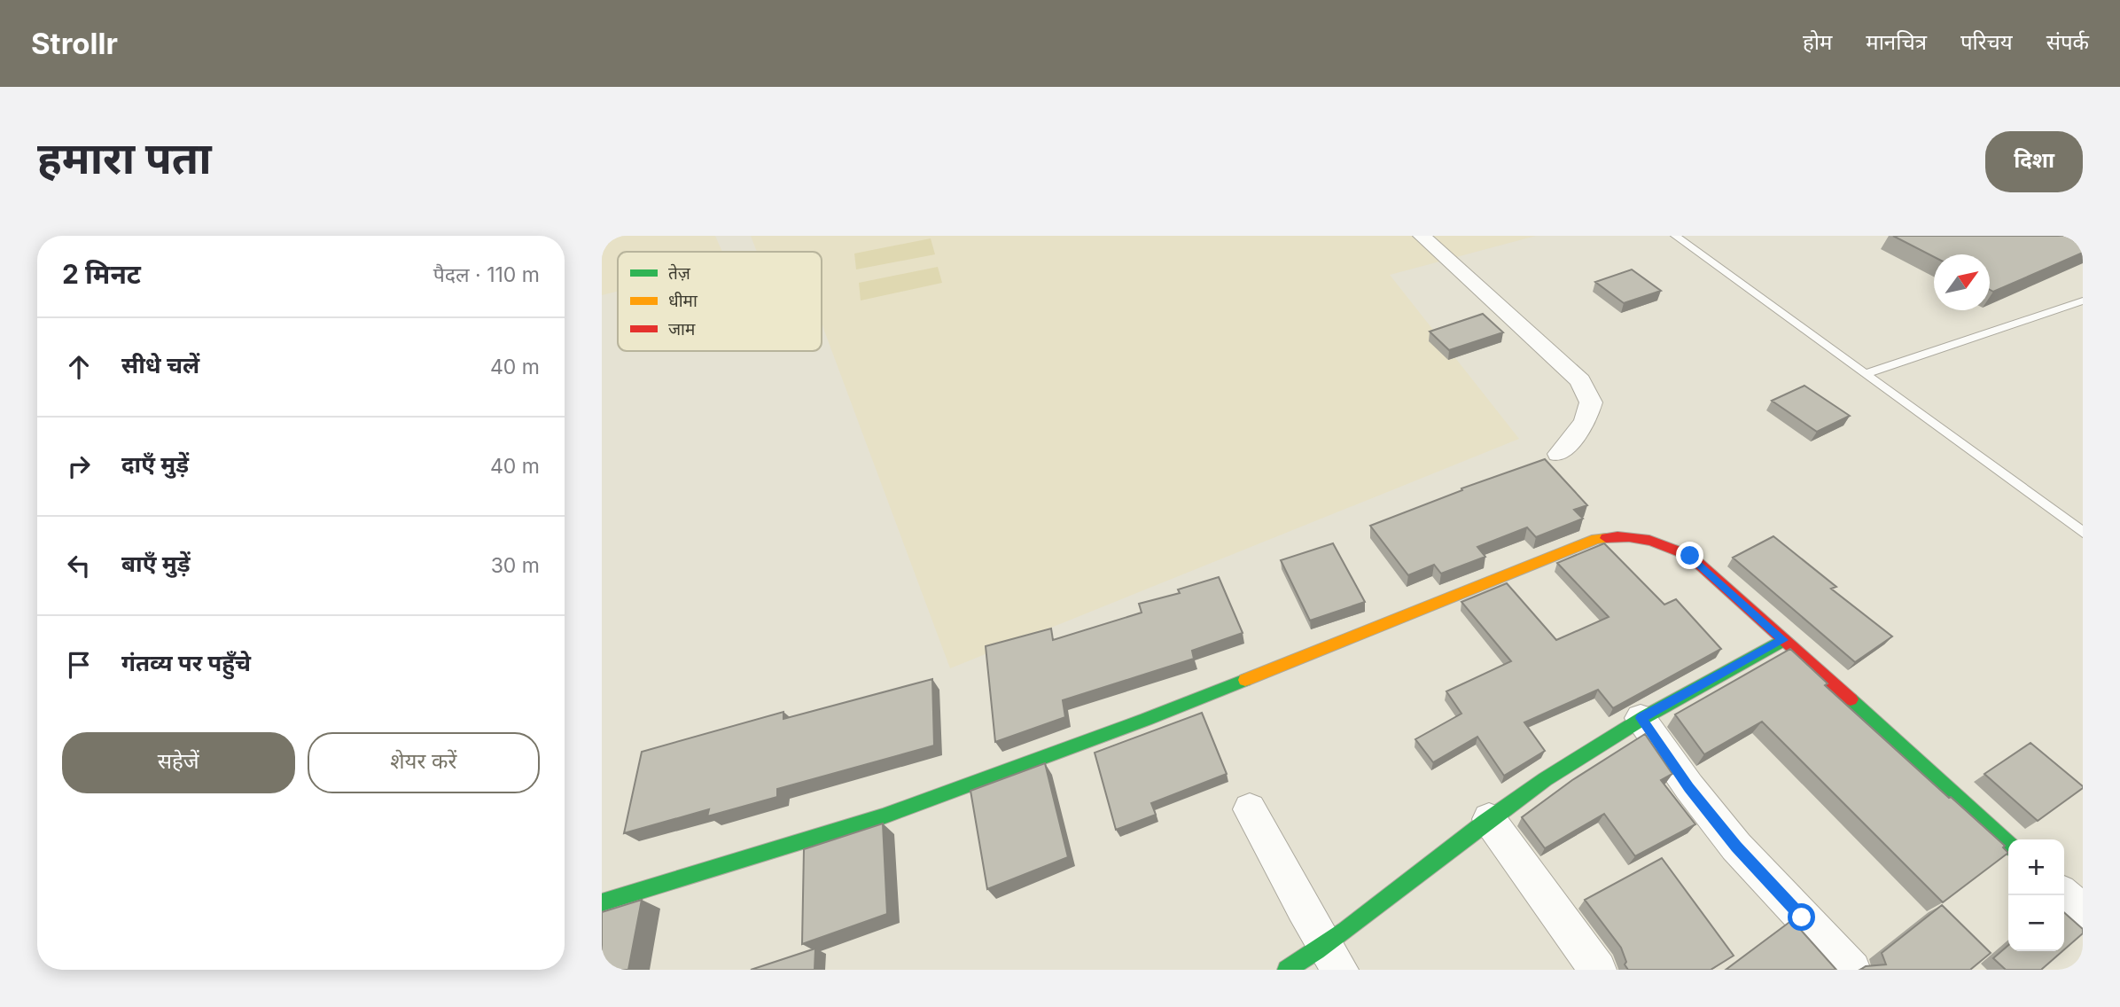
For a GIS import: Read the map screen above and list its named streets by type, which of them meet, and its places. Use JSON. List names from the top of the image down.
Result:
{
  "legend": ["तेज़", "धीमा", "जाम"],
  "north": "top right",
  "page": {
    "header": "Strollr",
    "nav": [
      "होम",
      "मानचित्र",
      "परिचय",
      "संपर्क"
    ],
    "buttons": [
      "दिशा",
      ["सहेजें", "शेयर करें"]
    ],
    "title": "हमारा पता",
    "heading": ["2 मिनट", "पैदल · 110 m"],
    "list": [
      ["सीधे चलें", "40 m"],
      ["दाएँ मुड़ें", "40 m"],
      ["बाएँ मुड़ें", "30 m"],
      "गंतव्य पर पहुँचे"
    ],
    "map_buttons": ["+", "−"]
  }
}
